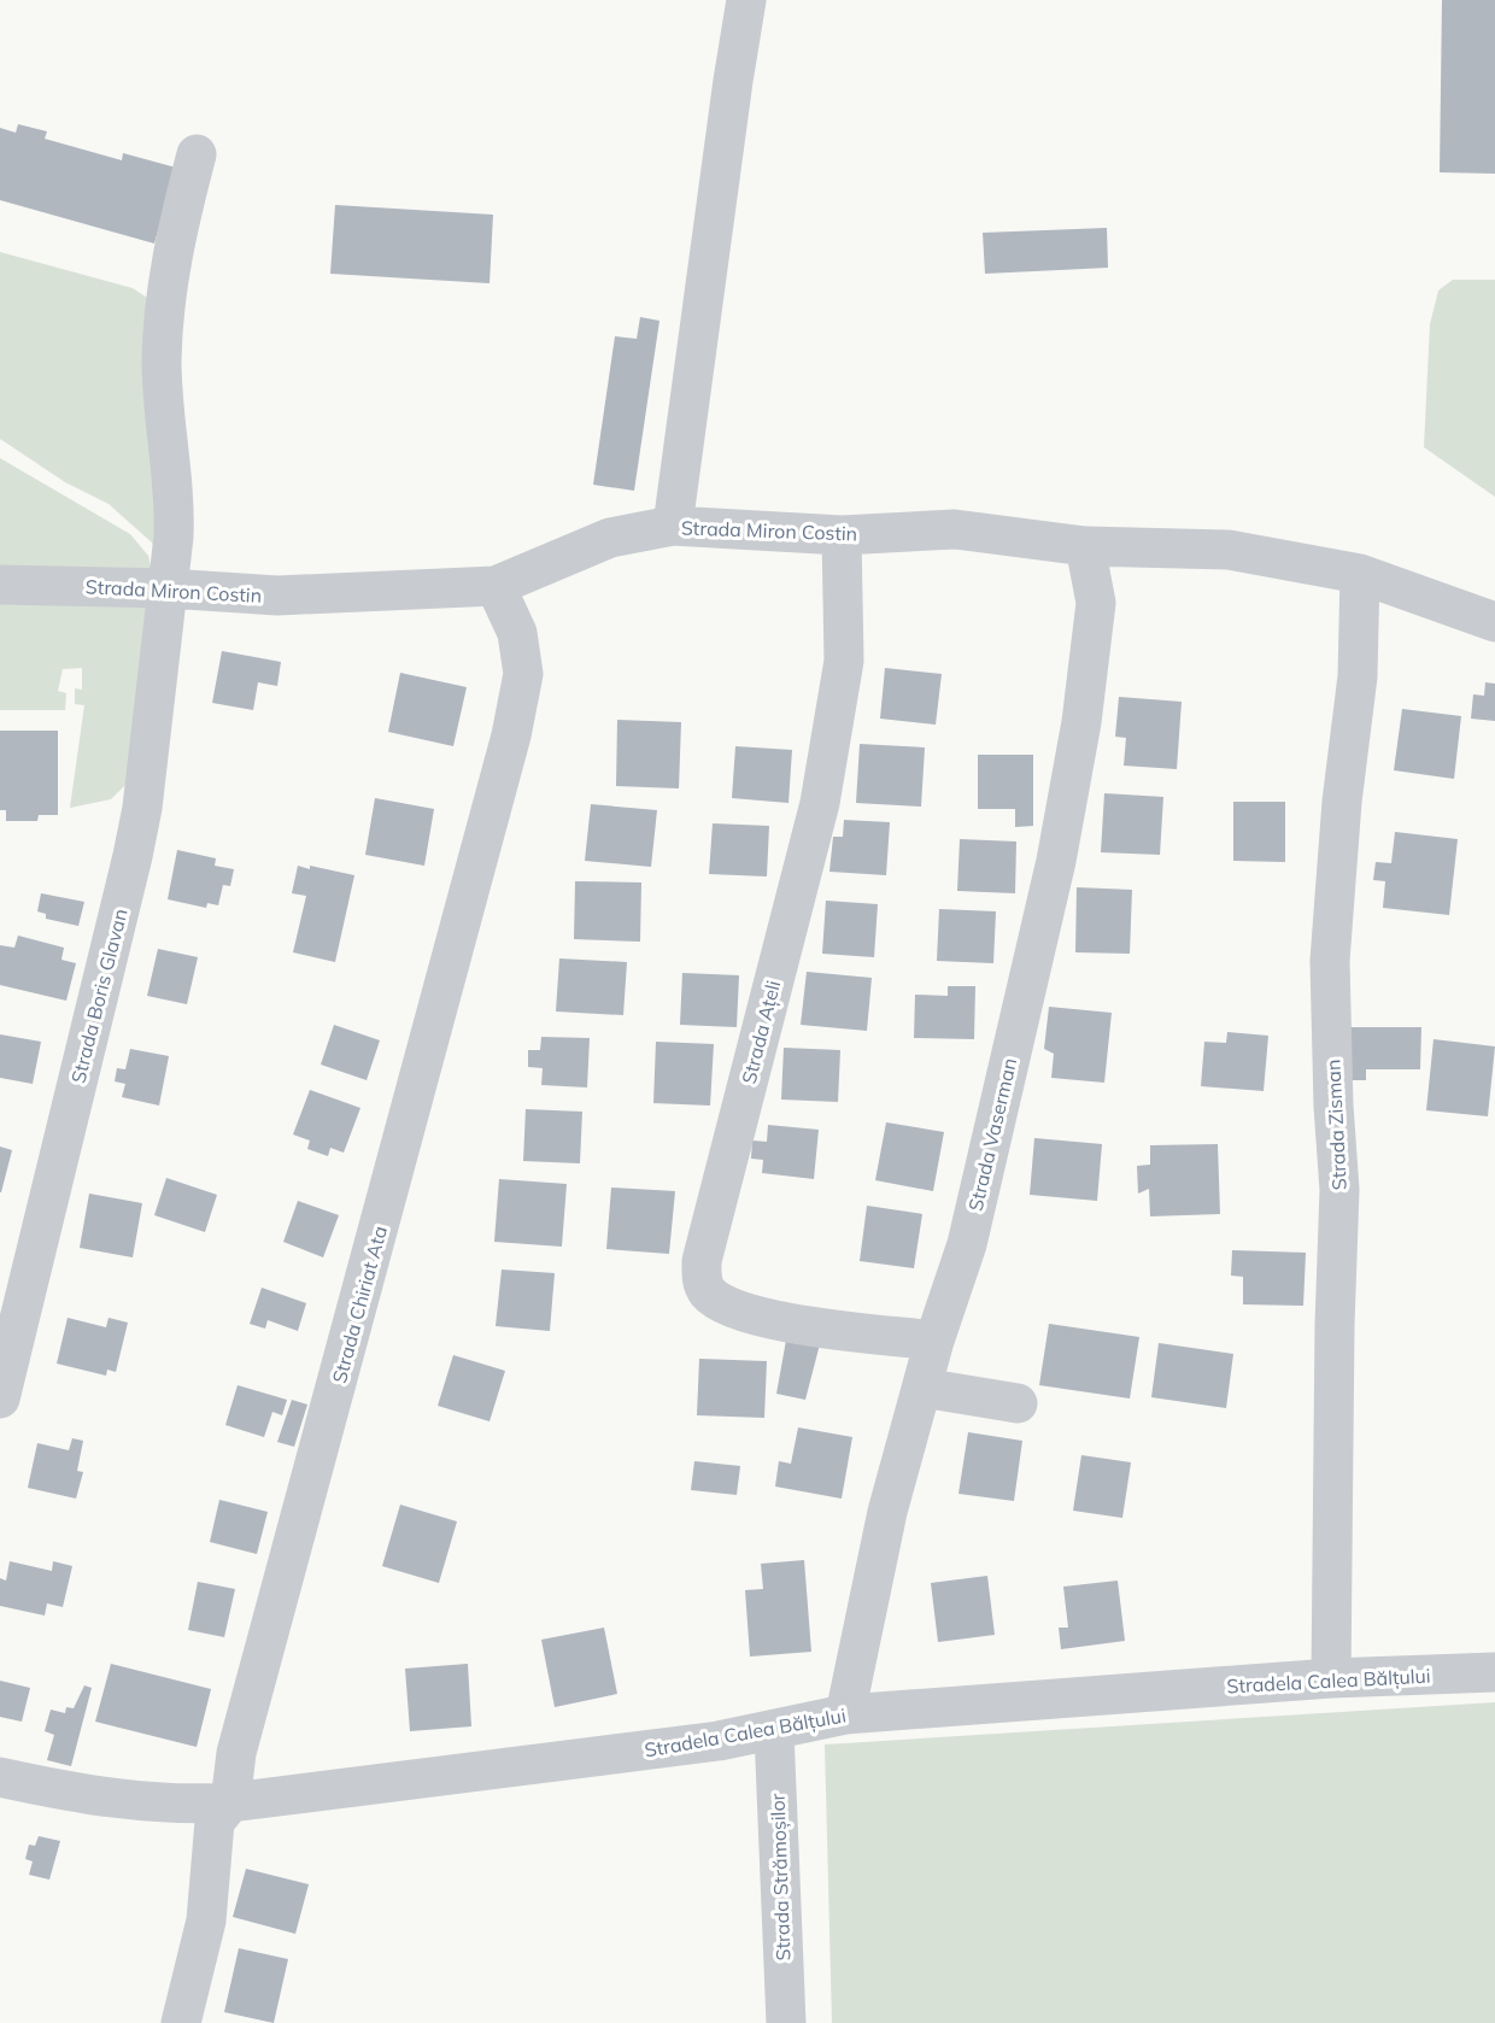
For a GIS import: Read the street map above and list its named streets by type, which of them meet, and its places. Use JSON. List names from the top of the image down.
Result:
{
  "streets": {
    "street": [
      "Strada Miron Costin",
      "Strada Boris Glavan",
      "Strada Ațeli",
      "Strada Zisman",
      "Strada Vaserman",
      "Strada Chiriat Ata",
      "Stradela Calea Bălțului",
      "Strada Strămoșilor"
    ]
  },
  "crossings": [
    ["Strada Miron Costin", "Strada Boris Glavan"],
    ["Strada Miron Costin", "Strada Ațeli"],
    ["Strada Miron Costin", "Strada Zisman"],
    ["Strada Miron Costin", "Strada Vaserman"],
    ["Strada Miron Costin", "Strada Chiriat Ata"],
    ["Strada Ațeli", "Strada Vaserman"],
    ["Strada Zisman", "Stradela Calea Bălțului"],
    ["Strada Vaserman", "Stradela Calea Bălțului"],
    ["Strada Chiriat Ata", "Stradela Calea Bălțului"],
    ["Stradela Calea Bălțului", "Strada Strămoșilor"]
  ]
}
